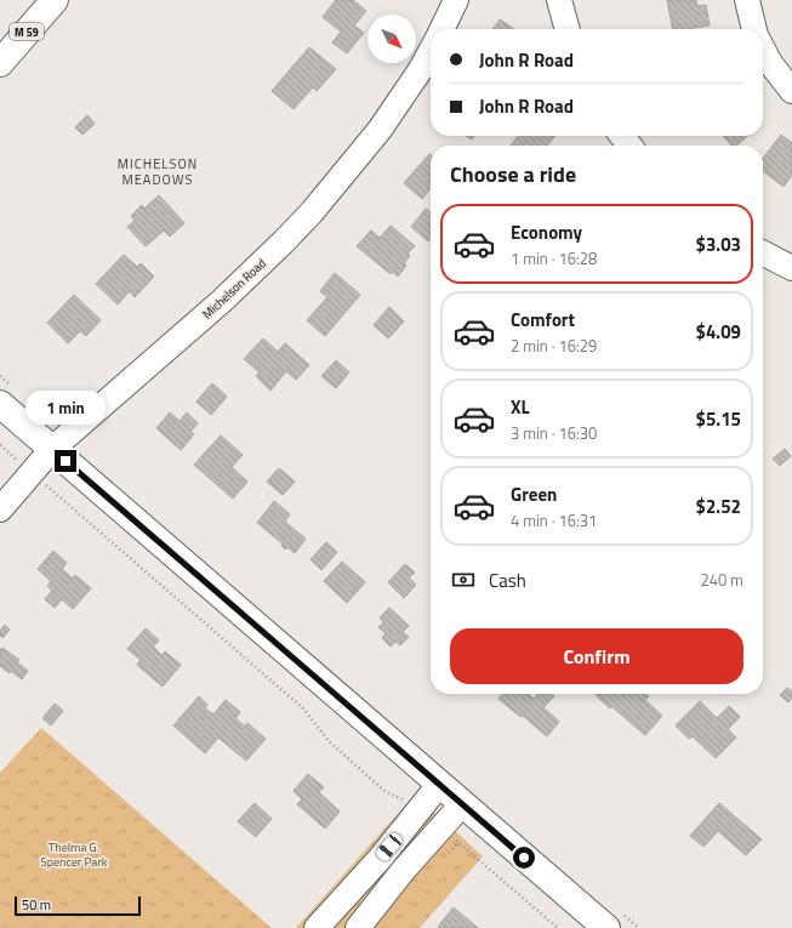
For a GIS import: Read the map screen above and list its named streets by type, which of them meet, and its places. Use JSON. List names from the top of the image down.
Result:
{
  "streets": {
    "main road": ["M 59"],
    "street": ["Michelson Road"]
  },
  "districts": ["MICHELSON MEADOWS"],
  "parks": ["Thelma G. Spencer Park"],
  "scale_bar": "50 m",
  "north": "bottom right",
  "page": {
    "banner": ["John R Road", "John R Road"],
    "heading": "Choose a ride",
    "list": [
      {
        "name": "Economy",
        "note": "1 min · 16:28",
        "value": "$3.03"
      },
      {
        "name": "Comfort",
        "note": "2 min · 16:29",
        "value": "$4.09"
      },
      {
        "name": "XL",
        "note": "3 min · 16:30",
        "value": "$5.15"
      },
      {
        "name": "Green",
        "note": "4 min · 16:31",
        "value": "$2.52"
      }
    ],
    "bubble": "1 min",
    "pay": ["Cash", "240 m"],
    "buttons": "Confirm",
    "scale": "50 m"
  }
}
